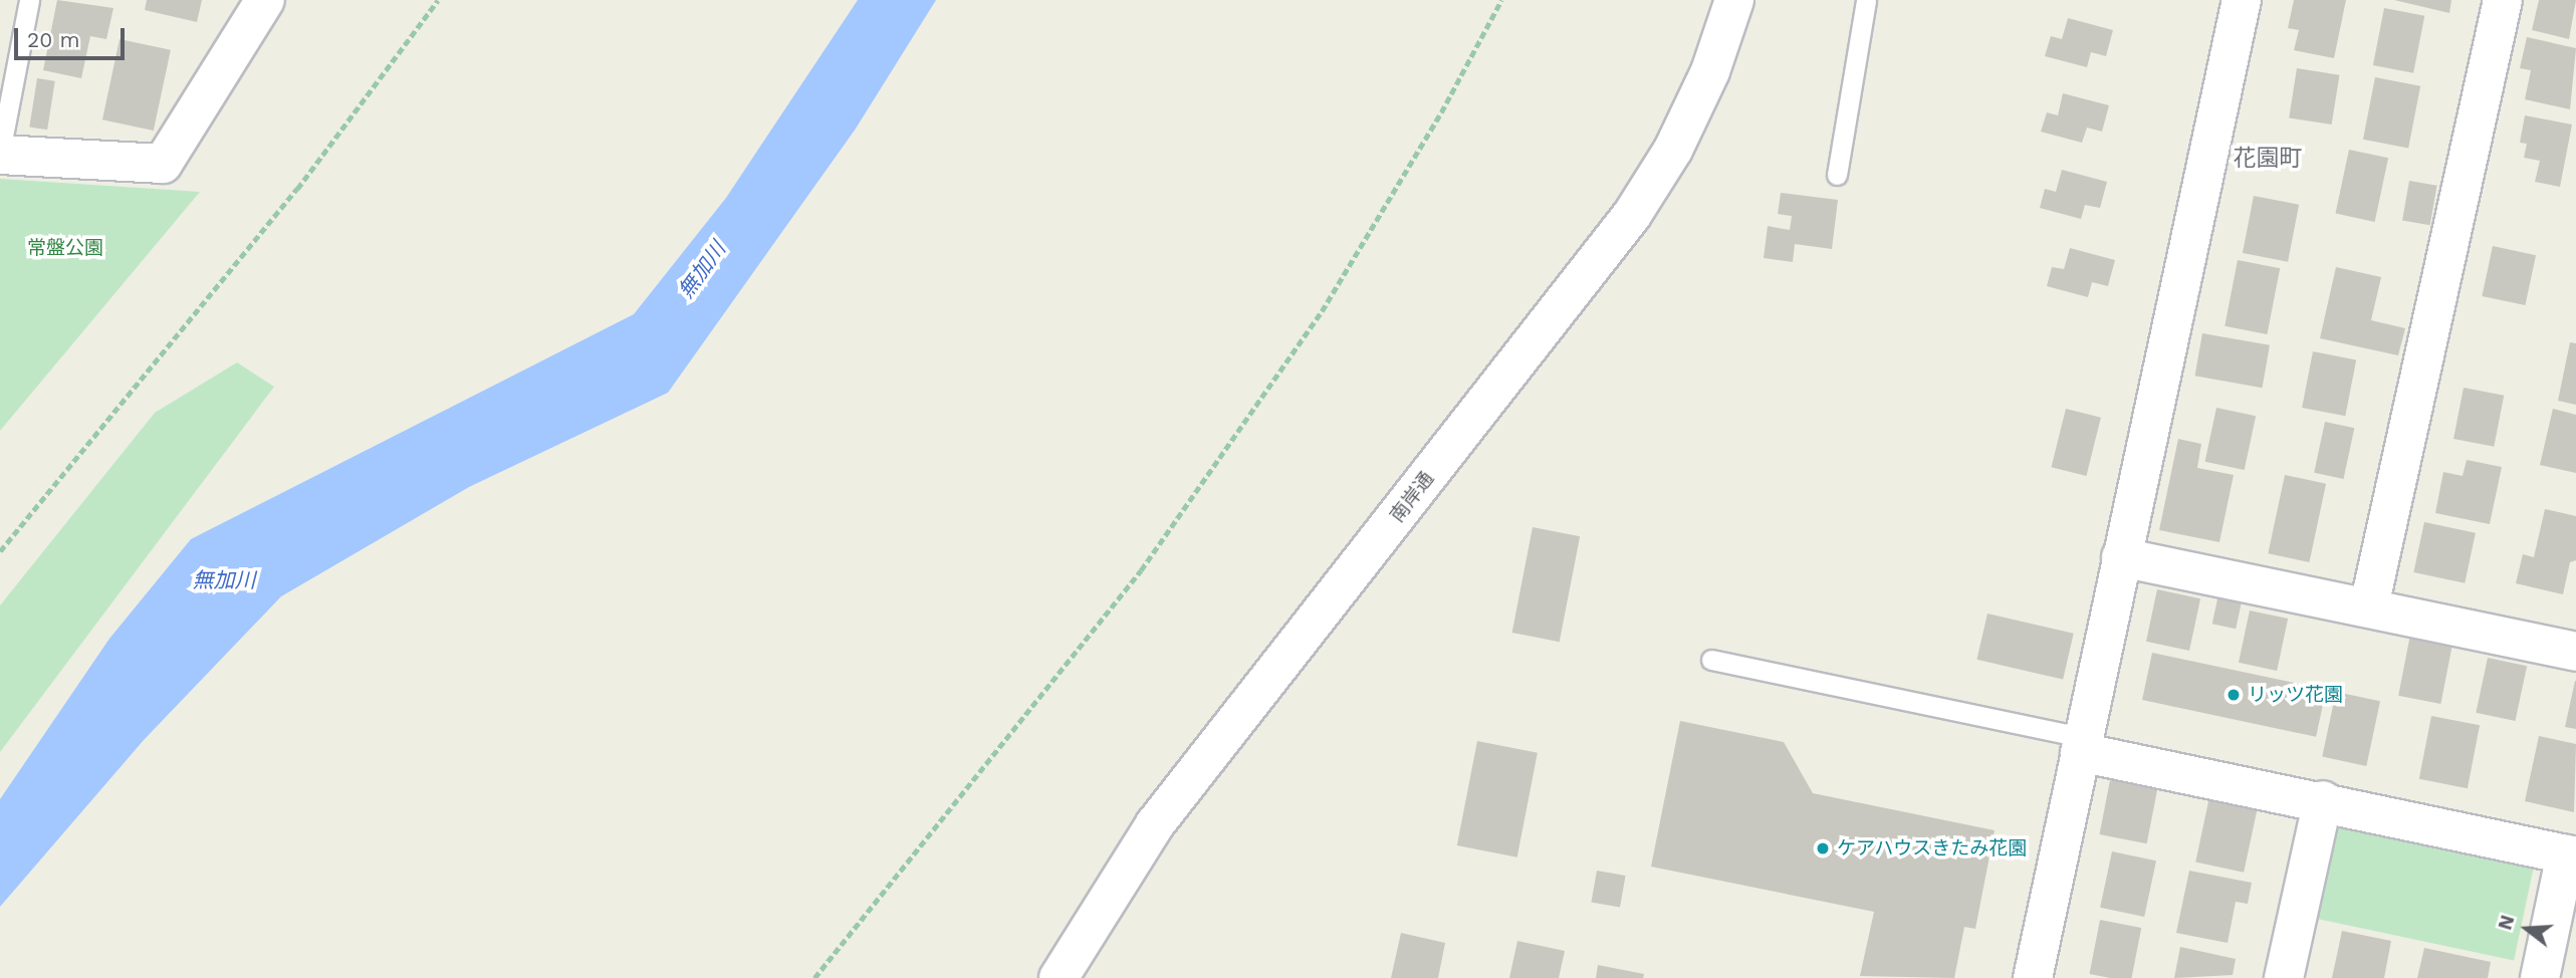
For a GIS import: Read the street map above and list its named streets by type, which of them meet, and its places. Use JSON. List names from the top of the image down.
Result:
{
  "streets": {
    "street": ["南岸通"]
  },
  "districts": ["花園町"],
  "water": ["無加川"],
  "parks": ["常盤公園"],
  "places": ["リッツ花園", "ケアハウスきたみ花園"],
  "scale_bar": "20 m",
  "north": "left"
}
